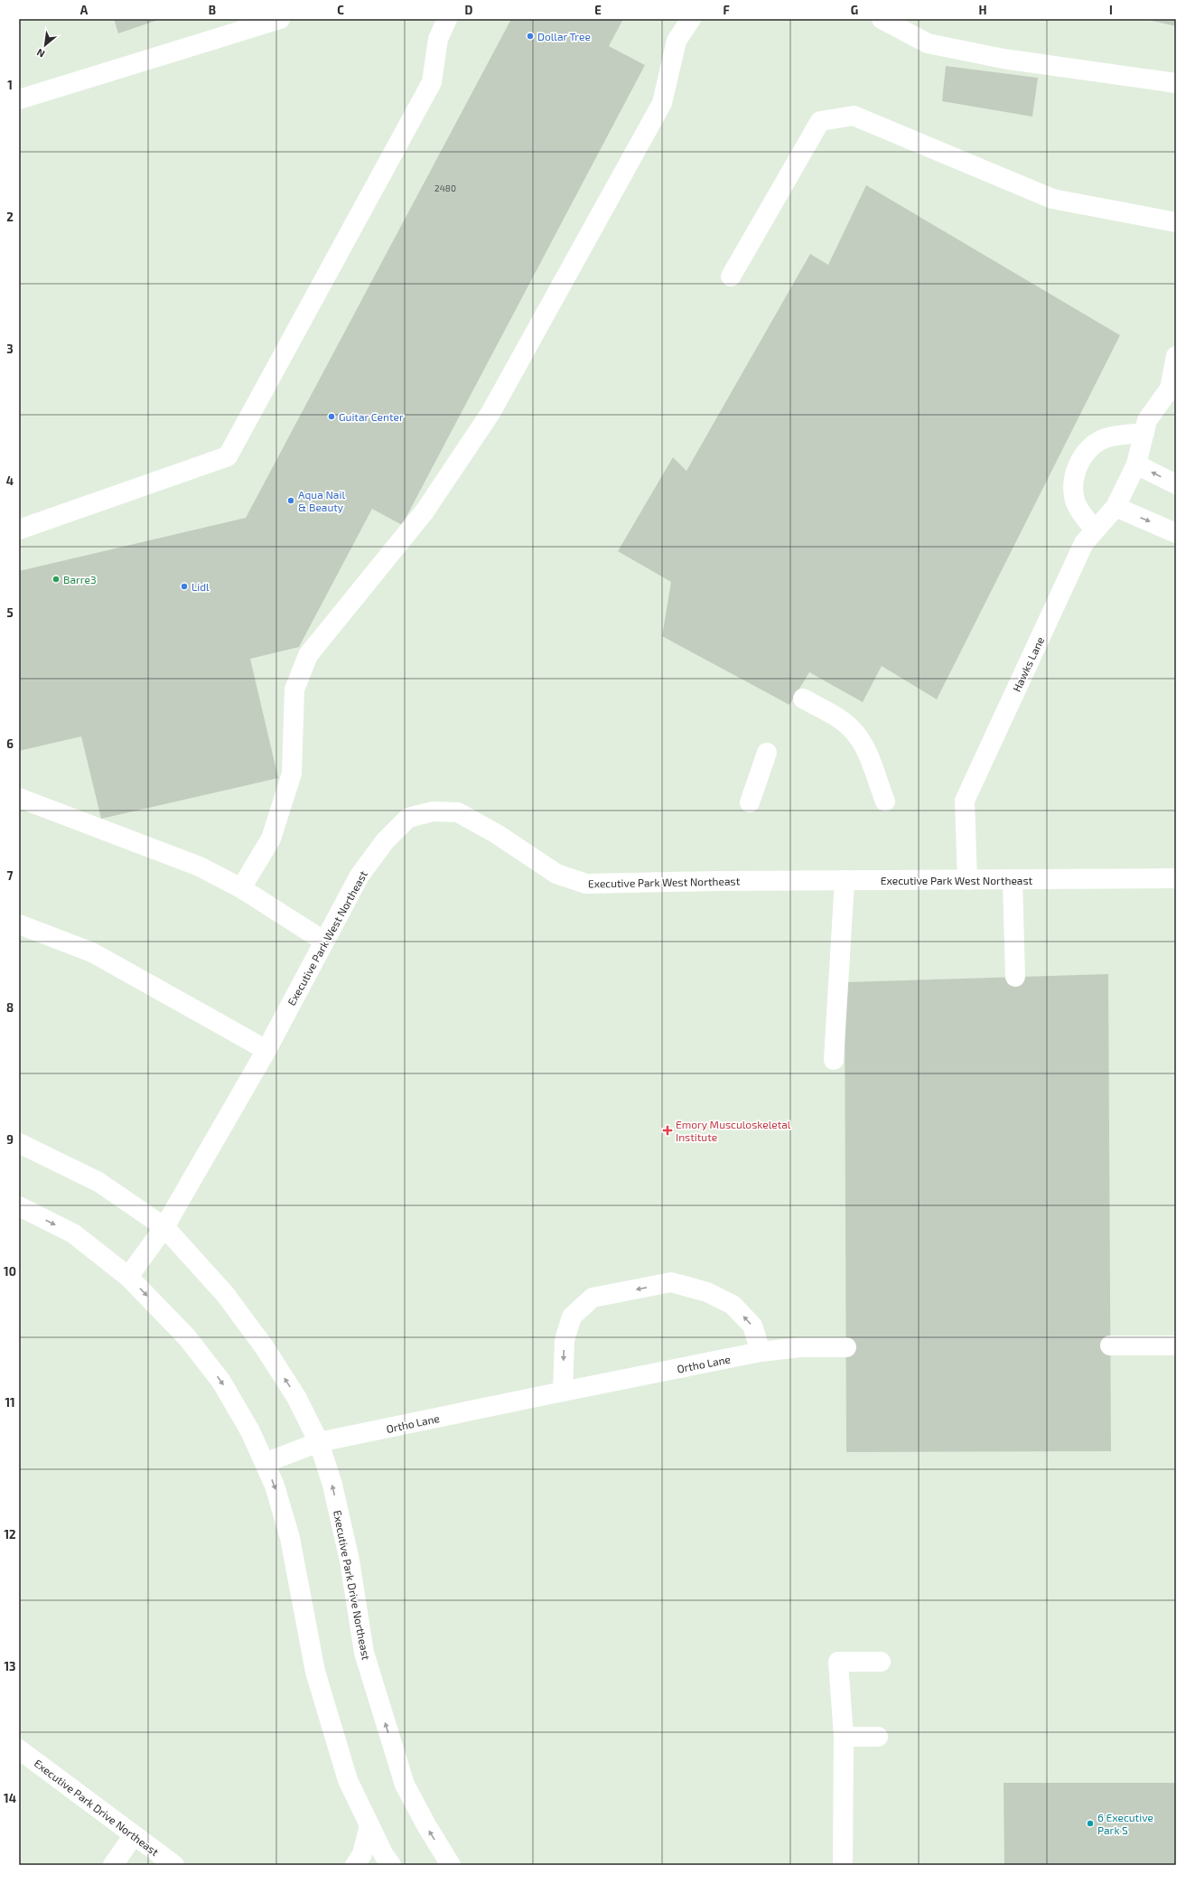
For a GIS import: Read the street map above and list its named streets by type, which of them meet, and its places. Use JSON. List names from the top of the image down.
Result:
{
  "streets": {
    "street": [
      "Hawks Lane",
      "Executive Park West Northeast",
      "Ortho Lane",
      "Executive Park Drive Northeast"
    ]
  },
  "crossings": [
    ["Hawks Lane", "Executive Park West Northeast"],
    ["Executive Park West Northeast", "Executive Park Drive Northeast"],
    ["Ortho Lane", "Executive Park Drive Northeast"]
  ],
  "places": {
    "other": [
      "Dollar Tree",
      "Guitar Center",
      "Aqua Nail & Beauty",
      "Barre3",
      "Lidl",
      "6 Executive Park S"
    ],
    "health": ["Emory Musculoskeletal Institute"]
  },
  "house_numbers": ["2480"],
  "north": "bottom left",
  "grid": {
    "columns": [
      "A",
      "B",
      "C",
      "D",
      "E",
      "F",
      "G",
      "H",
      "I"
    ],
    "rows": [
      "1",
      "2",
      "3",
      "4",
      "5",
      "6",
      "7",
      "8",
      "9",
      "10",
      "11",
      "12",
      "13",
      "14"
    ]
  }
}
